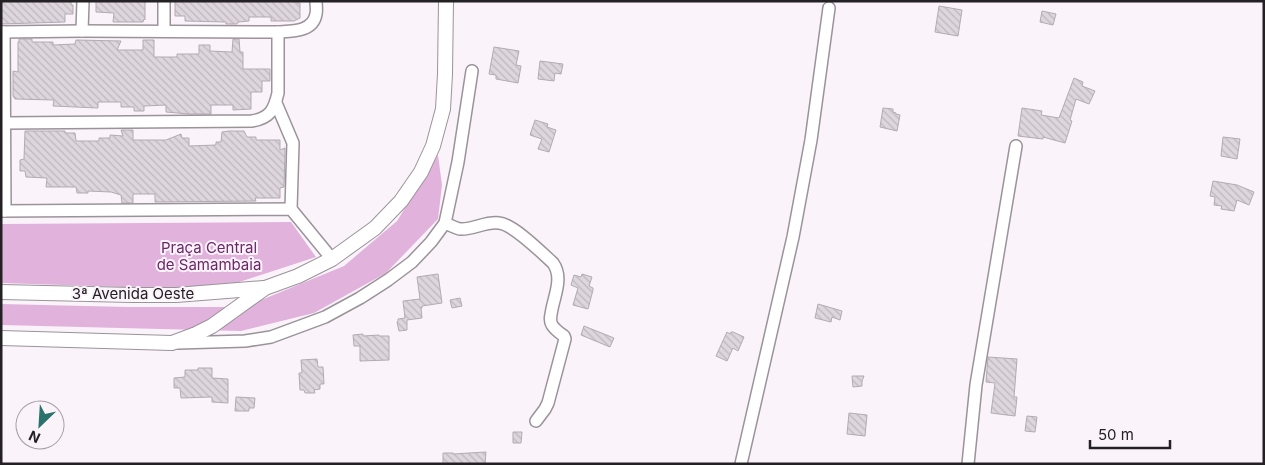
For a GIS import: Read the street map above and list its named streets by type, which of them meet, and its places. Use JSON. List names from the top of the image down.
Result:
{
  "streets": {
    "street": ["3ª Avenida Oeste"]
  },
  "parks": ["Praça Central de Samambaia"],
  "scale_bar": "50 m",
  "north": "bottom left"
}
